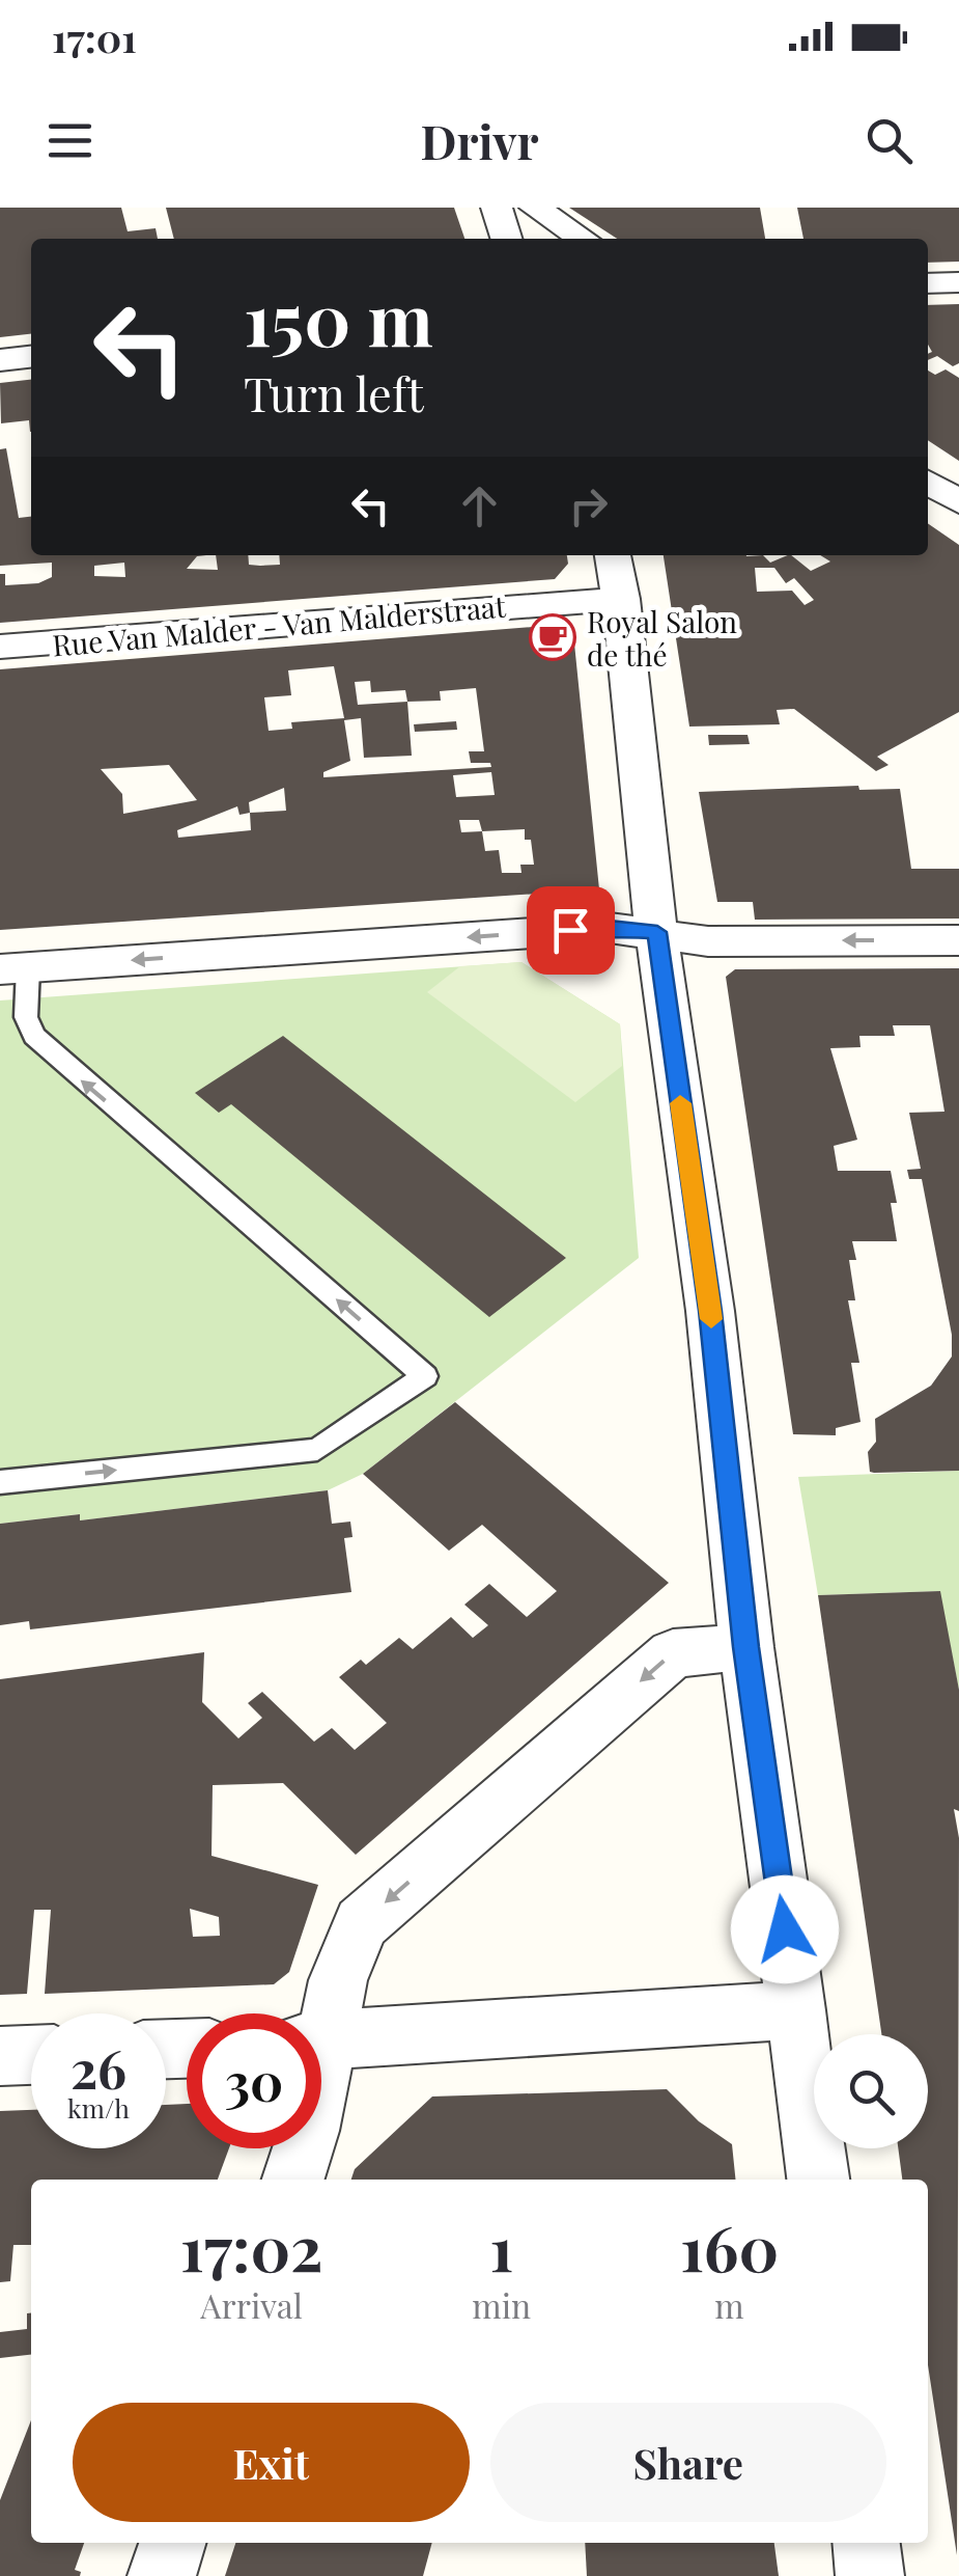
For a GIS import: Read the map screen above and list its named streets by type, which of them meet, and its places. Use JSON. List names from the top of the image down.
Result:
{
  "streets": {
    "street": ["Rue Van Malder - Van Malderstraat"]
  },
  "places": {
    "cafe": ["Royal Salon de thé"]
  },
  "page": {
    "status": "17:01",
    "header": "Drivr",
    "turn": ["150 m", "Turn left"],
    "speed": "26 km/h",
    "limit": "30",
    "eta": [
      "17:02",
      "Arrival",
      "1",
      "min",
      "160",
      "m"
    ],
    "buttons": ["Exit", "Share"]
  }
}
